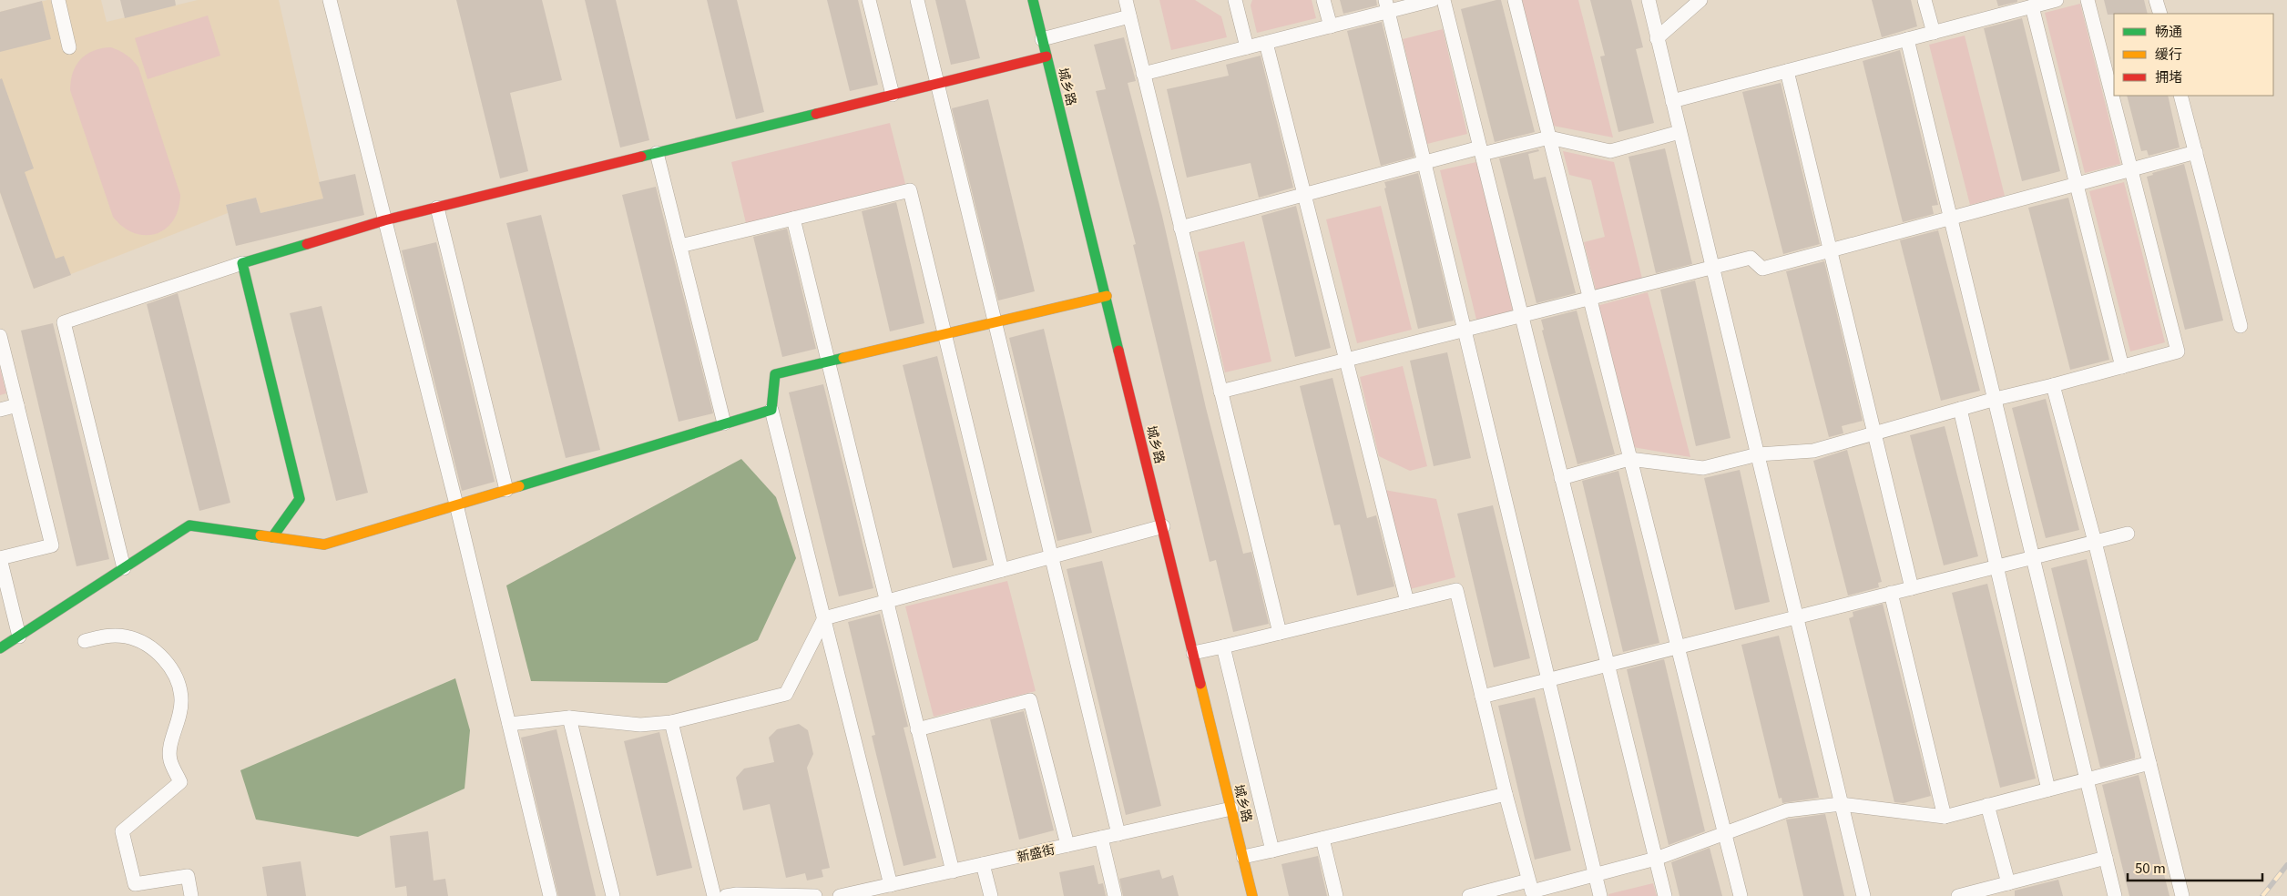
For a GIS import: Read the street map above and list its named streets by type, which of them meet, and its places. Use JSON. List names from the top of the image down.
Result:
{
  "streets": {
    "street": ["城乡路", "新盛街"]
  },
  "crossings": [
    ["城乡路", "新盛街"]
  ],
  "legend": ["畅通", "缓行", "拥堵"],
  "scale_bar": "50 m"
}
